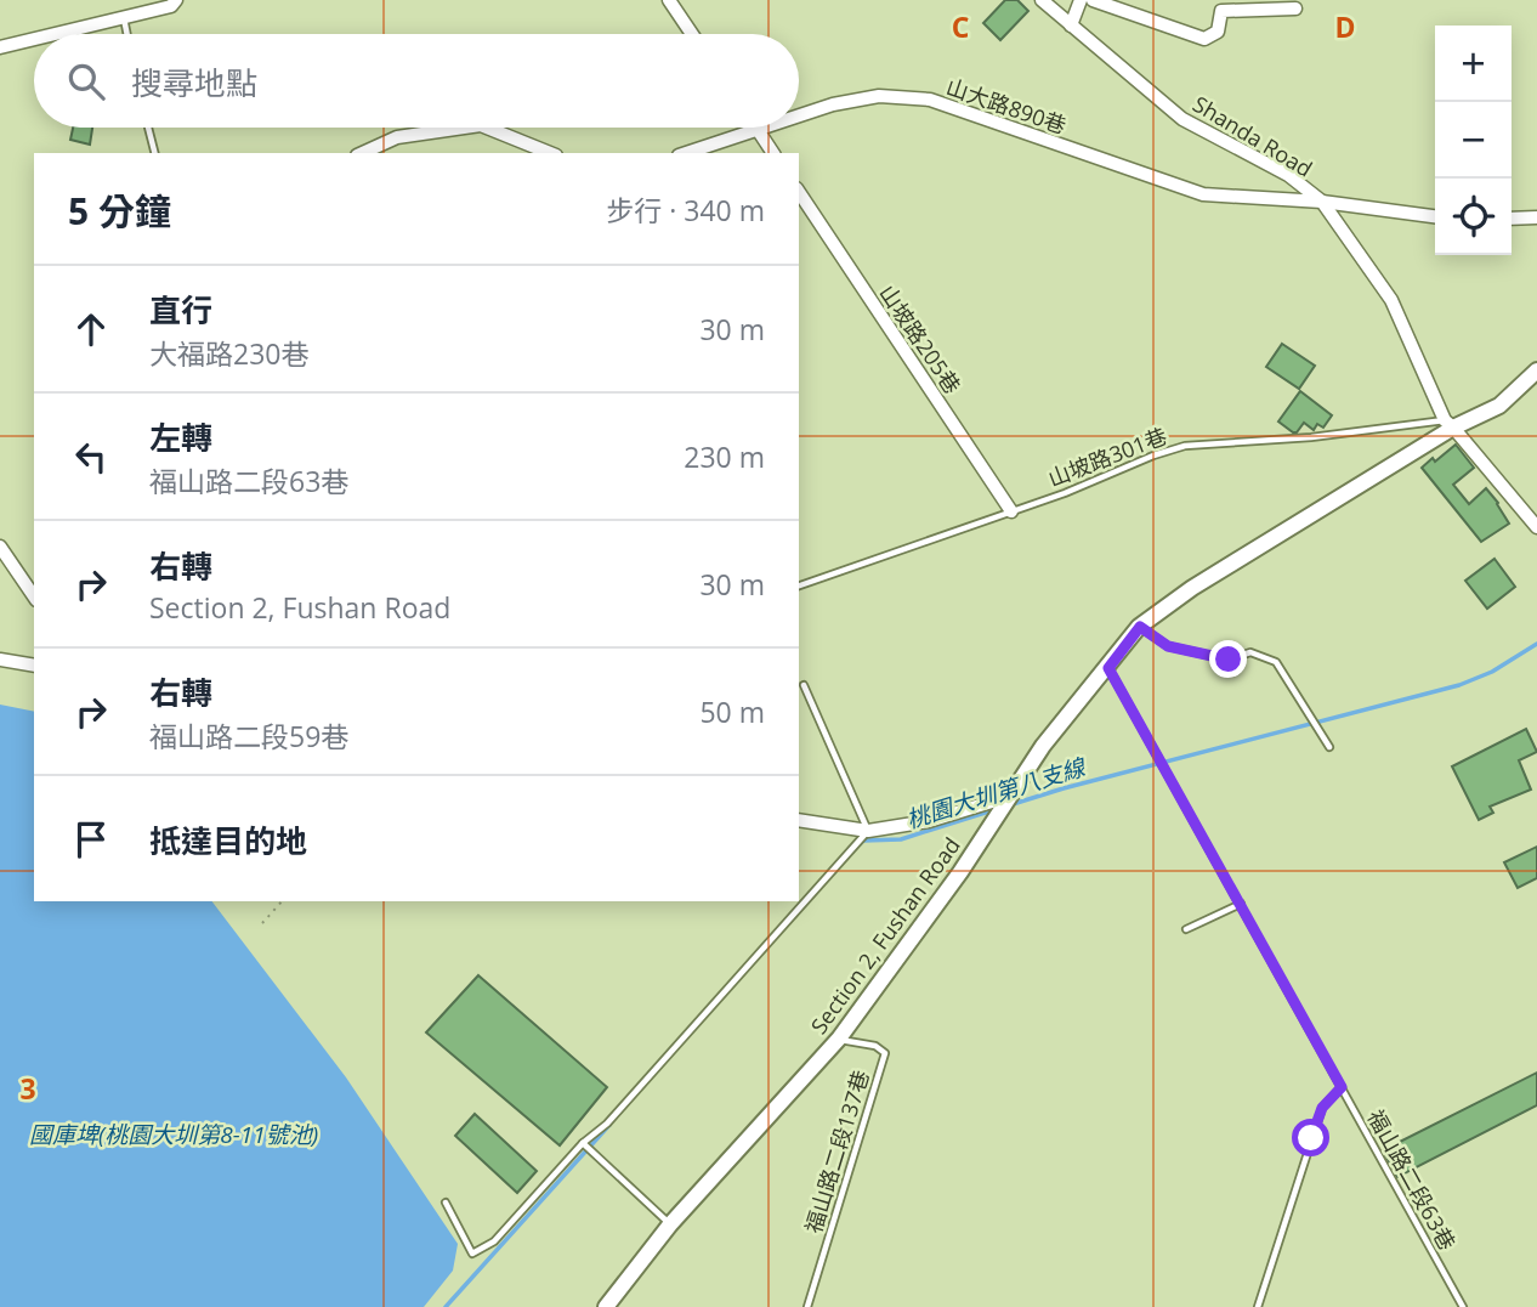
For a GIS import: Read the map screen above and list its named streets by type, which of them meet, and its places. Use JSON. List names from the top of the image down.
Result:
{
  "streets": {
    "street": [
      "山大路890巷",
      "Shanda Road",
      "山坡路205巷",
      "Section 2, Fushan Road"
    ],
    "lane": ["山坡路301巷", "福山路二段137巷", "福山路二段63巷"]
  },
  "crossings": [
    ["山大路890巷", "Shanda Road"],
    ["Shanda Road", "山坡路301巷"],
    ["Shanda Road", "Section 2, Fushan Road"],
    ["山坡路205巷", "山坡路301巷"],
    ["山坡路301巷", "Section 2, Fushan Road"],
    ["Section 2, Fushan Road", "福山路二段137巷"],
    ["Section 2, Fushan Road", "福山路二段63巷"]
  ],
  "water": ["桃園大圳第八支線", "國庫埤(桃園大圳第8-11號池)"],
  "page": {
    "map_buttons": ["+", "−"],
    "search": "搜尋地點",
    "heading": ["5 分鐘", "步行 · 340 m"],
    "list": [
      ["直行", "大福路230巷", "30 m"],
      ["左轉", "福山路二段63巷", "230 m"],
      ["右轉", "Section 2, Fushan Road", "30 m"],
      ["右轉", "福山路二段59巷", "50 m"],
      "抵達目的地"
    ]
  },
  "grid": {
    "columns": ["C", "D"],
    "rows": ["3"]
  }
}
